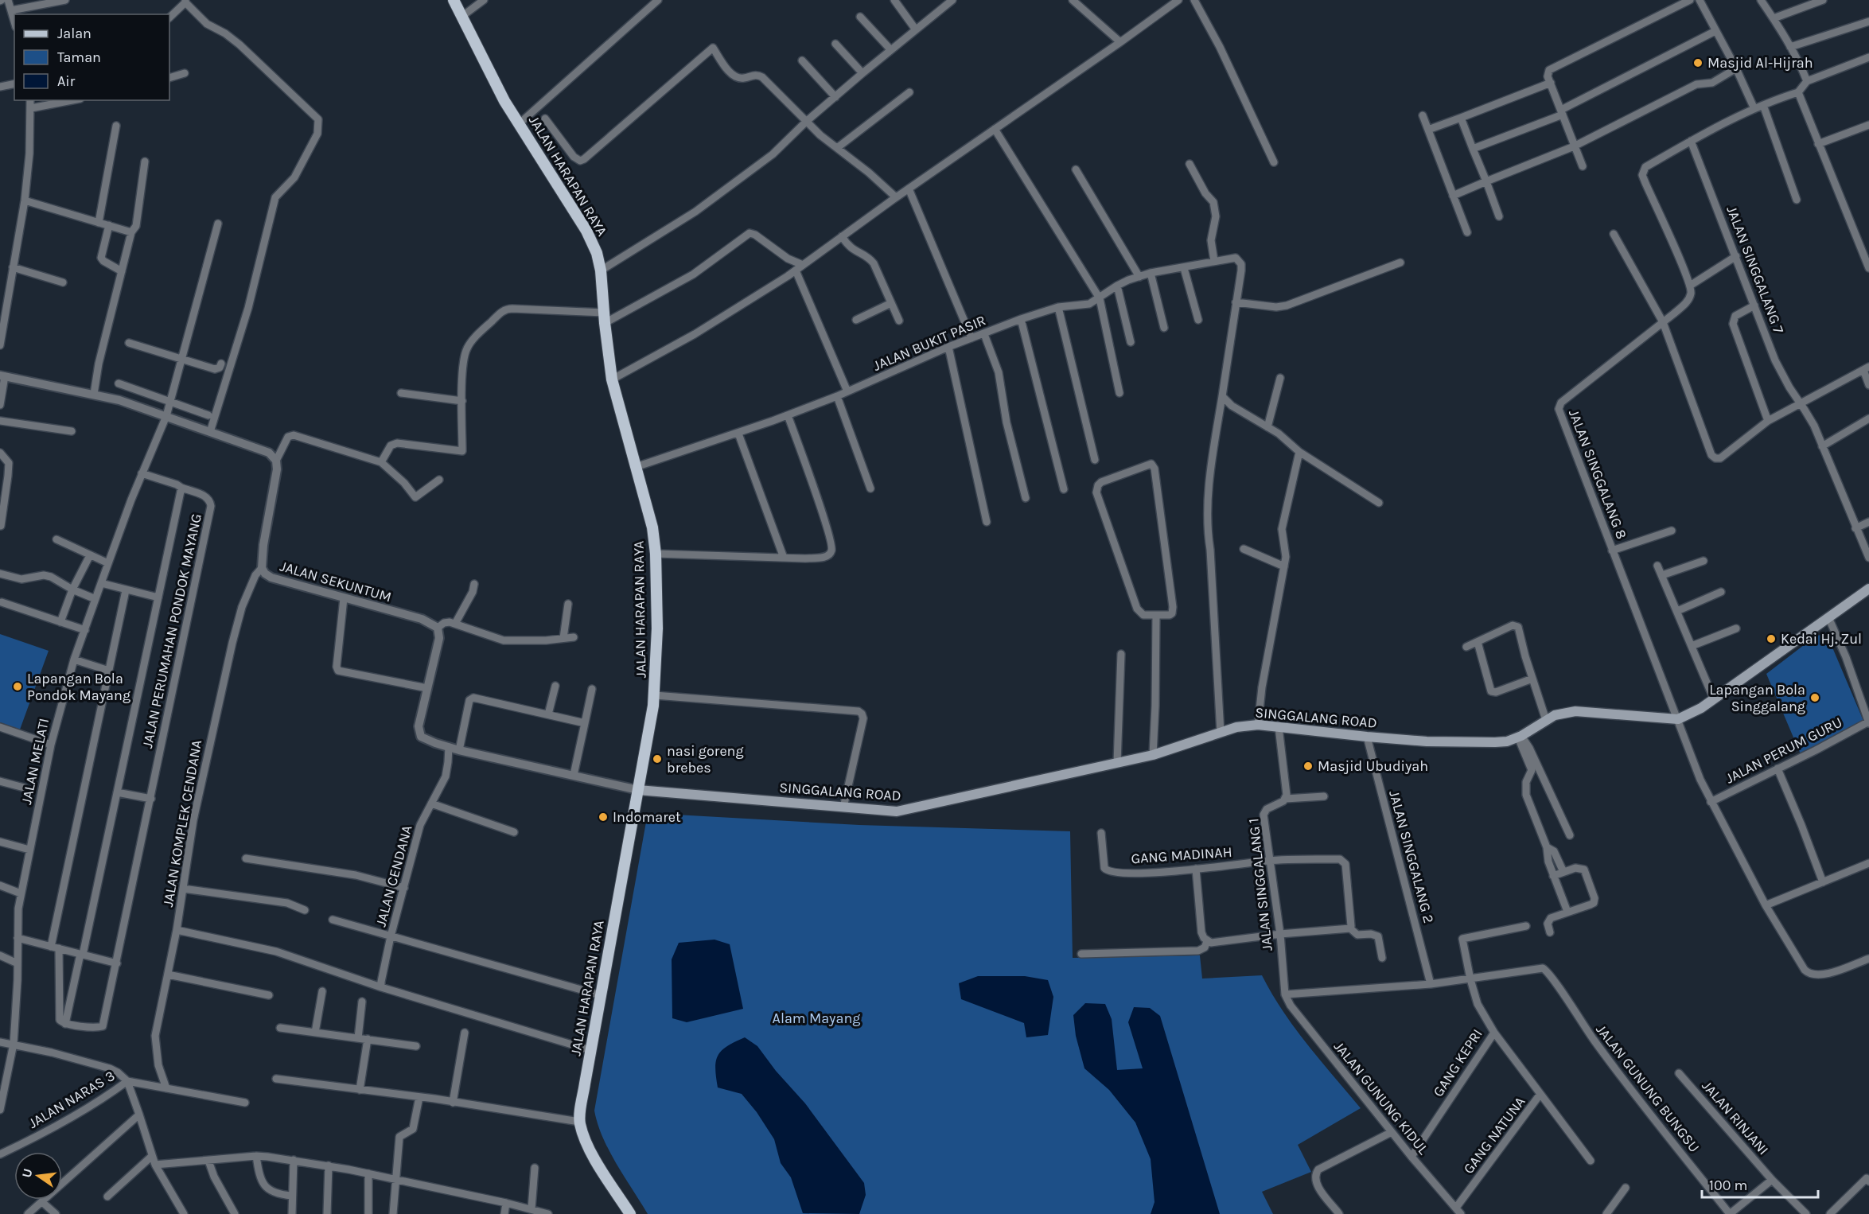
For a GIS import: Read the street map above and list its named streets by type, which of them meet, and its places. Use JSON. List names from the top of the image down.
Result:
{
  "streets": {
    "main road": ["JALAN HARAPAN RAYA", "SINGGALANG ROAD"],
    "street": [
      "JALAN SINGGALANG 7",
      "JALAN BUKIT PASIR",
      "JALAN SINGGALANG 8",
      "JALAN SEKUNTUM",
      "JALAN PERUMAHAN PONDOK MAYANG",
      "JALAN PERUM GURU",
      "JALAN MELATI",
      "JALAN KOMPLEK CENDANA",
      "GANG MADINAH",
      "JALAN SINGGALANG 2",
      "JALAN CENDANA",
      "JALAN SINGGALANG 1",
      "GANG KEPRI",
      "JALAN GUNUNG BUNGSU",
      "JALAN GUNUNG KIDUL",
      "JALAN NARAS 3",
      "JALAN RINJANI",
      "GANG NATUNA"
    ]
  },
  "crossings": [
    ["JALAN HARAPAN RAYA", "JALAN BUKIT PASIR"],
    ["JALAN HARAPAN RAYA", "SINGGALANG ROAD"],
    ["JALAN SINGGALANG 8", "SINGGALANG ROAD"],
    ["JALAN SINGGALANG 8", "JALAN PERUM GURU"],
    ["JALAN SEKUNTUM", "JALAN KOMPLEK CENDANA"],
    ["JALAN PERUMAHAN PONDOK MAYANG", "JALAN MELATI"],
    ["SINGGALANG ROAD", "JALAN SINGGALANG 2"],
    ["JALAN KOMPLEK CENDANA", "JALAN NARAS 3"],
    ["GANG MADINAH", "JALAN SINGGALANG 1"],
    ["JALAN SINGGALANG 1", "JALAN GUNUNG KIDUL"],
    ["GANG KEPRI", "JALAN GUNUNG BUNGSU"],
    ["GANG KEPRI", "JALAN GUNUNG KIDUL"],
    ["GANG KEPRI", "GANG NATUNA"],
    ["JALAN GUNUNG KIDUL", "GANG NATUNA"]
  ],
  "parks": ["Alam Mayang"],
  "places": [
    "Masjid Al-Hijrah",
    "Kedai Hj. Zul",
    "Lapangan Bola Pondok Mayang",
    "Lapangan Bola Singgalang",
    "nasi goreng brebes",
    "Masjid Ubudiyah",
    "Indomaret"
  ],
  "legend": ["Jalan", "Taman", "Air"],
  "scale_bar": "100 m",
  "north": "left"
}
